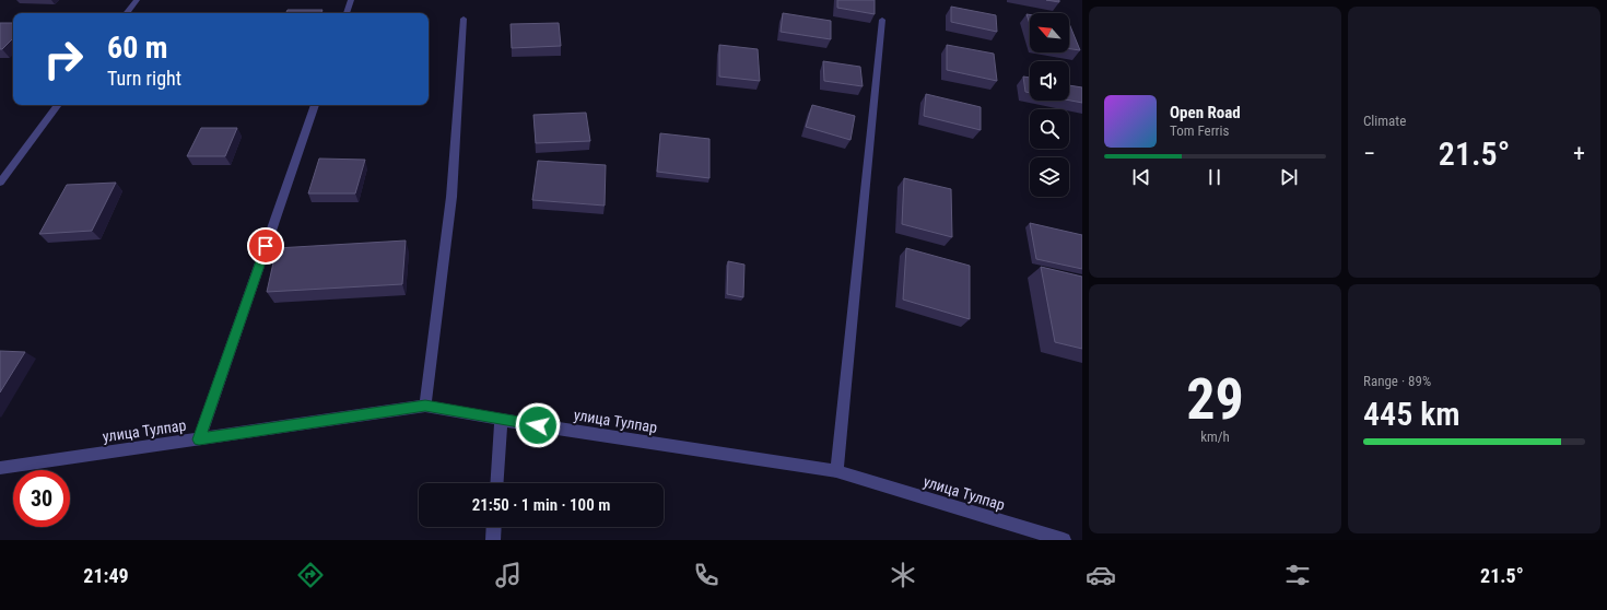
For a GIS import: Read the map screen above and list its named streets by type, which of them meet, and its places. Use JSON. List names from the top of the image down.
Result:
{
  "streets": {
    "street": ["улица Тулпар"]
  },
  "north": "top left",
  "page": {
    "tile": [
      "Climate",
      ["29", "km/h"],
      ["Range · 89%", "445 km"]
    ],
    "turn": ["60 m", "Turn right"],
    "song": ["Open Road", "Tom Ferris"],
    "heat": ["−", "21.5°", "+"],
    "limit": "30",
    "trip": "21:50 · 1 min · 100 m",
    "tabs": ["21:49", "21.5°"]
  }
}
